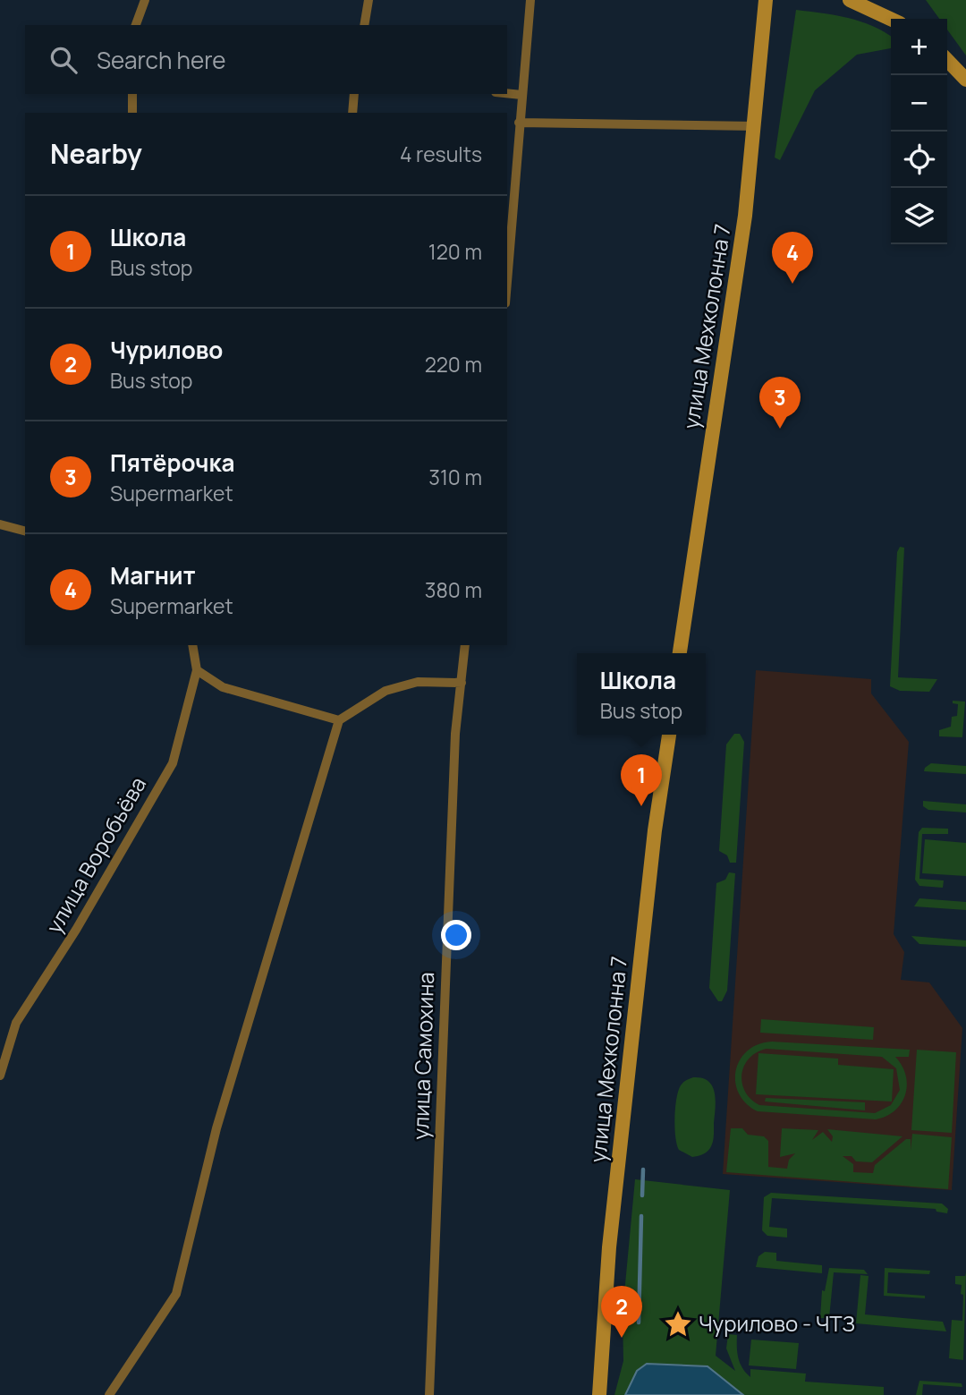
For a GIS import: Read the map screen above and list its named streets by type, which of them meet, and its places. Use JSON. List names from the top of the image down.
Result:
{
  "streets": {
    "street": ["улица Мехколонна 7", "улица Воробьёва", "улица Самохина"]
  },
  "places": {
    "place": ["Чурилово - ЧТЗ"]
  },
  "page": {
    "map_buttons": ["+", "−"],
    "search": "Search here",
    "heading": ["Nearby", "4 results"],
    "list": [
      {
        "mark": "1",
        "name": "Школа",
        "note": "Bus stop",
        "value": "120 m"
      },
      {
        "mark": "2",
        "name": "Чурилово",
        "note": "Bus stop",
        "value": "220 m"
      },
      {
        "mark": "3",
        "name": "Пятёрочка",
        "note": "Supermarket",
        "value": "310 m"
      },
      {
        "mark": "4",
        "name": "Магнит",
        "note": "Supermarket",
        "value": "380 m"
      }
    ],
    "pins": [
      "4",
      "3",
      "1",
      "2"
    ],
    "popup": ["Школа", "Bus stop"]
  }
}
